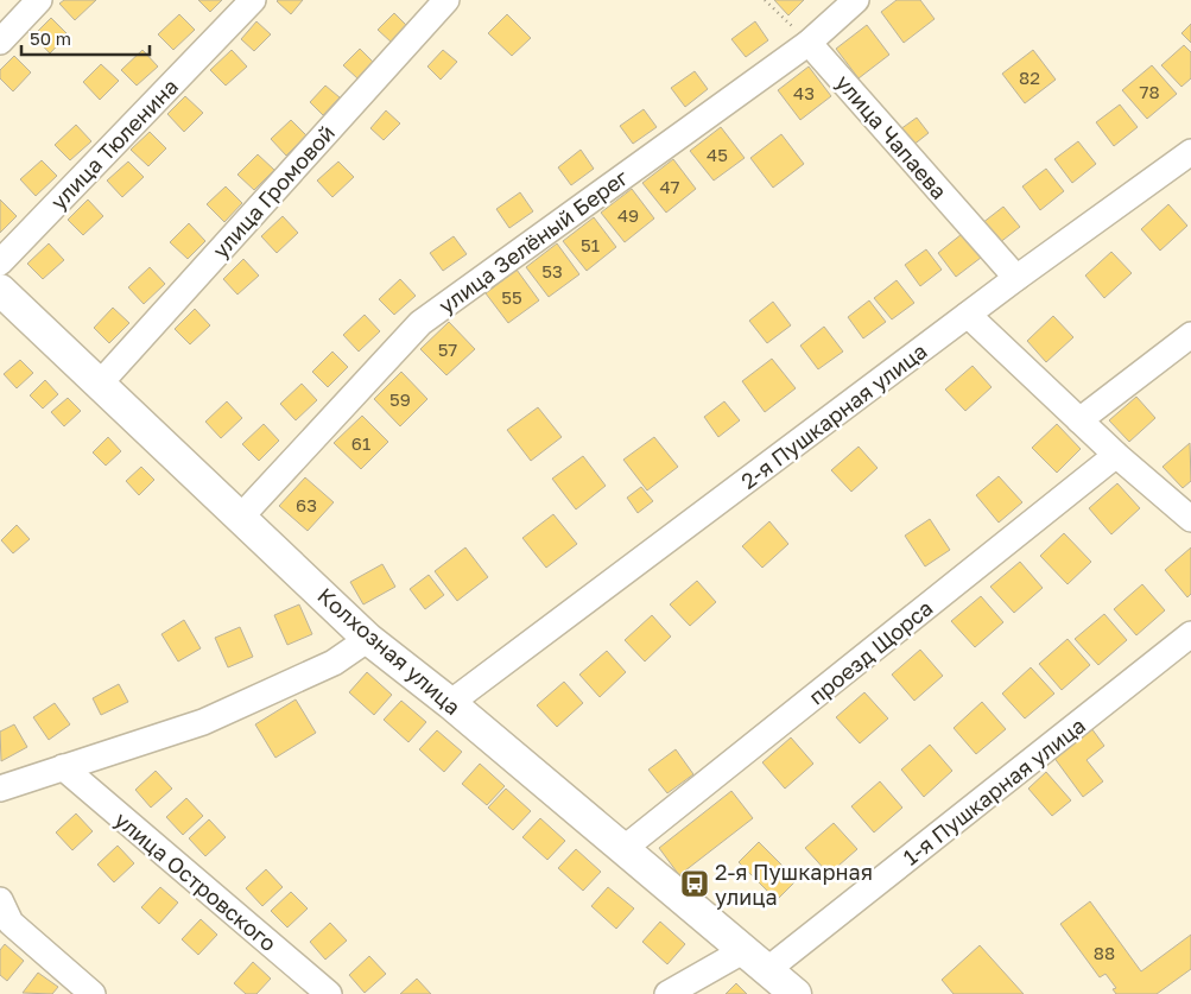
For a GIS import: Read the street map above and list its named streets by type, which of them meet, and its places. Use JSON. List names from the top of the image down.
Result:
{
  "streets": {
    "main road": ["Колхозная улица"],
    "street": [
      "улица Чапаева",
      "улица Тюленина",
      "улица Громовой",
      "улица Зелёный Берег",
      "2-я Пушкарная улица",
      "проезд Щорса",
      "1-я Пушкарная улица",
      "улица Островского"
    ]
  },
  "crossings": [
    ["улица Чапаева", "улица Зелёный Берег"],
    ["улица Чапаева", "2-я Пушкарная улица"],
    ["улица Громовой", "Колхозная улица"],
    ["улица Зелёный Берег", "Колхозная улица"],
    ["2-я Пушкарная улица", "Колхозная улица"],
    ["Колхозная улица", "проезд Щорса"],
    ["Колхозная улица", "1-я Пушкарная улица"]
  ],
  "places": {
    "bus stop": ["2-я Пушкарная улица"]
  },
  "house_numbers": [
    "82",
    "78",
    "43",
    "45",
    "47",
    "49",
    "51",
    "53",
    "55",
    "57",
    "59",
    "61",
    "63",
    "88"
  ],
  "scale_bar": "50 m"
}
